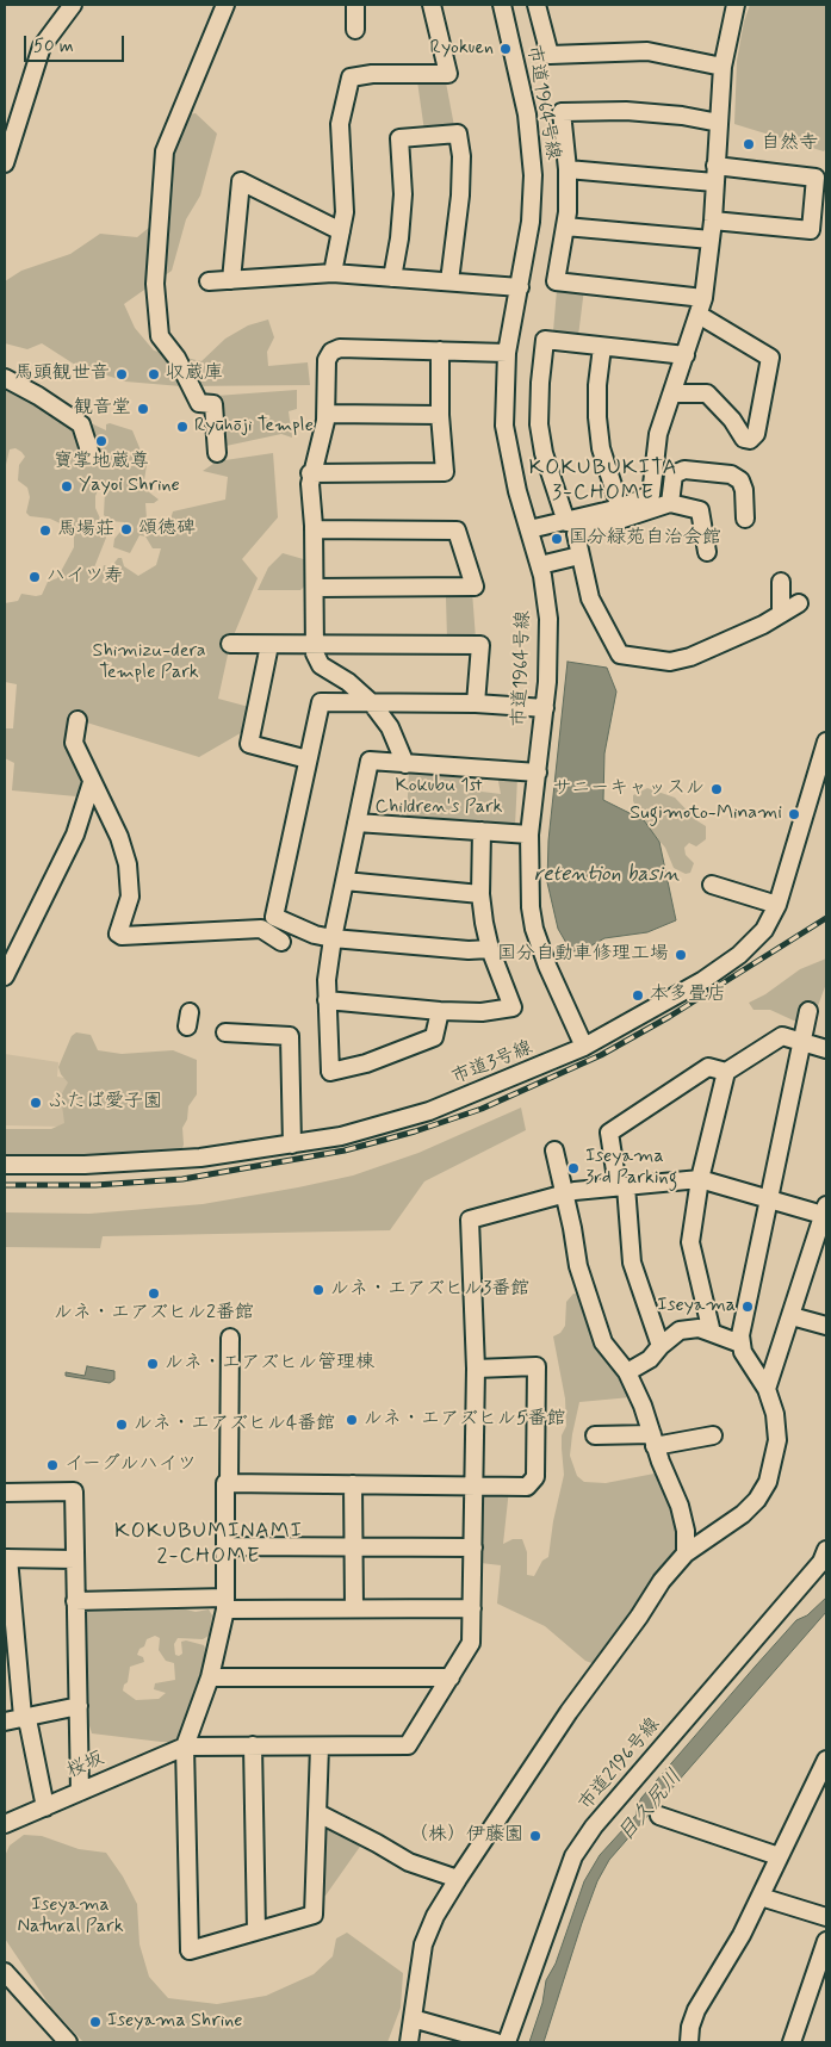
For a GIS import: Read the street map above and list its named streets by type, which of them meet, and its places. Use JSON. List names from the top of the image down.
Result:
{
  "streets": {
    "street": [
      "市道1964号線",
      "市道3号線",
      "市道2196号線",
      "桜坂"
    ]
  },
  "crossings": [
    ["市道1964号線", "市道3号線"]
  ],
  "districts": ["KOKUBUKITA 3-CHOME", "KOKUBUMINAMI 2-CHOME"],
  "water": ["retention basin", "目久尻川"],
  "parks": ["Shimizu-dera Temple Park", "Kokubu 1st Children's Park", "Iseyama Natural Park"],
  "places": [
    "Ryokuen",
    "自然寺",
    "馬頭観世音",
    "収蔵庫",
    "観音堂",
    "Ryūhōji Temple",
    "寶掌地蔵尊",
    "Yayoi Shrine",
    "頌徳碑",
    "馬場荘",
    "国分緑苑自治会館",
    "ハイツ寿",
    "サニーキャッスル",
    "Sugimoto-Minami",
    "国分自動車修理工場",
    "本多畳店",
    "ふたば愛子園",
    "Iseyama 3rd Parking",
    "ルネ・エアズヒル3番館",
    "ルネ・エアズヒル2番館",
    "Iseyama",
    "ルネ・エアズヒル管理棟",
    "ルネ・エアズヒル5番館",
    "ルネ・エアズヒル4番館",
    "イーグルハイツ",
    "（株）伊藤園",
    "Iseyama Shrine"
  ],
  "scale_bar": "50 m"
}
